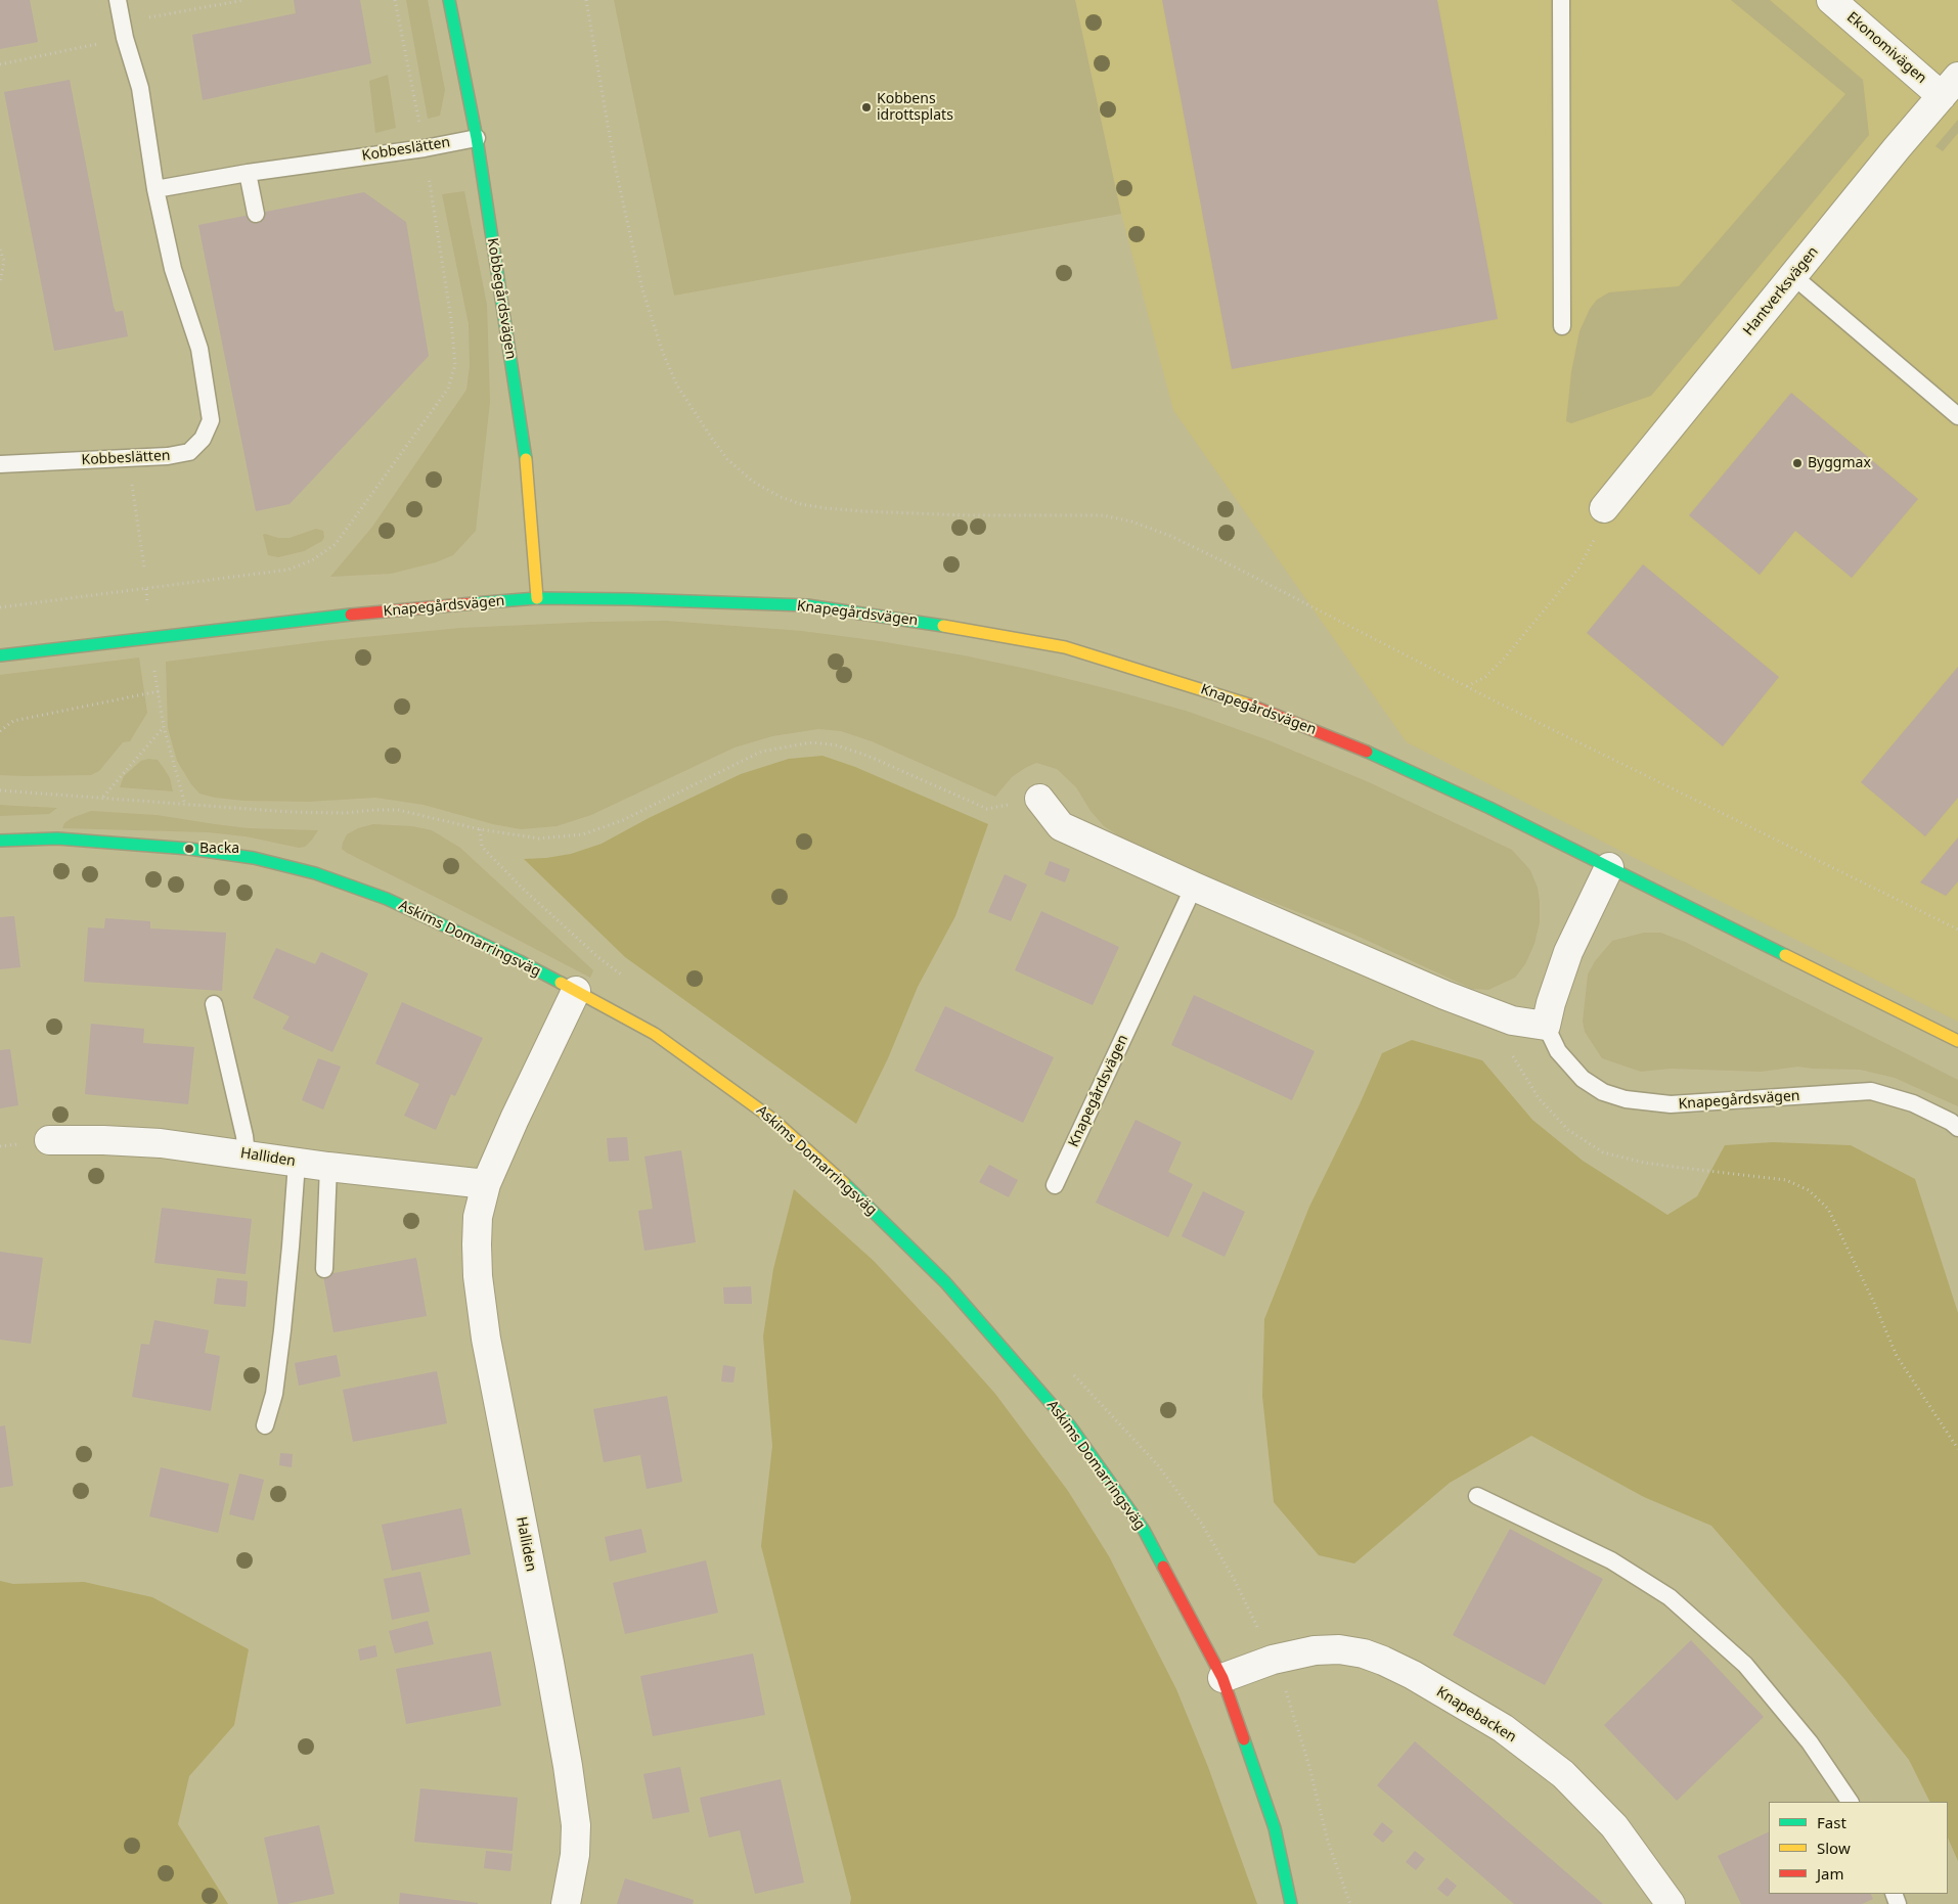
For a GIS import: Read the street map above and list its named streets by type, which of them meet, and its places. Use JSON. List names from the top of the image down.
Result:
{
  "streets": {
    "street": [
      "Ekonomivägen",
      "Hantverksvägen",
      "Kobbegårdsvägen",
      "Knapegårdsvägen",
      "Askims Domarringsväg",
      "Halliden",
      "Knapebacken"
    ],
    "lane": ["Kobbeslätten"]
  },
  "crossings": [
    ["Ekonomivägen", "Hantverksvägen"],
    ["Kobbeslätten", "Kobbegårdsvägen"],
    ["Kobbegårdsvägen", "Knapegårdsvägen"],
    ["Askims Domarringsväg", "Halliden"],
    ["Askims Domarringsväg", "Knapebacken"]
  ],
  "places": ["Kobbens idrottsplats", "Byggmax", "Backa"],
  "legend": ["Fast", "Slow", "Jam"]
}
